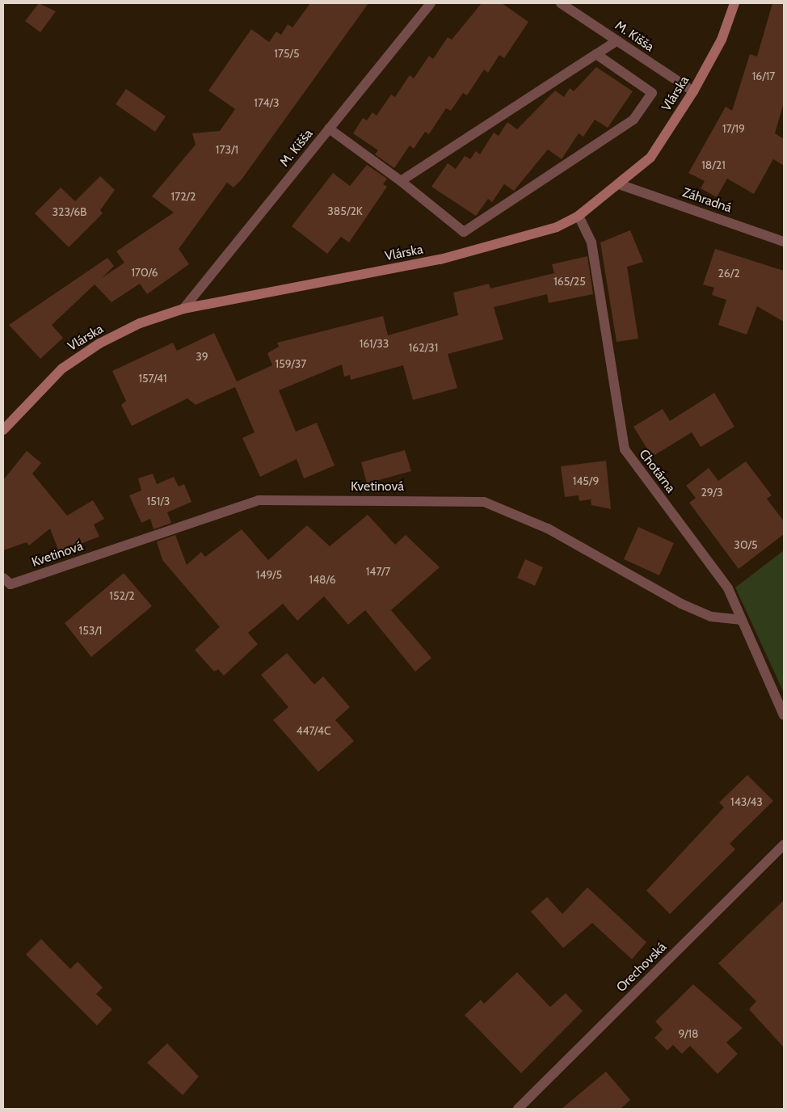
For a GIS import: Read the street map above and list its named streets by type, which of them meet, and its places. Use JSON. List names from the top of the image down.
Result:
{
  "streets": {
    "main road": ["Vlárska"],
    "street": [
      "M. Kišša",
      "Záhradná",
      "Chotárna",
      "Kvetinová",
      "Orechovská"
    ]
  },
  "crossings": [
    ["M. Kišša", "Vlárska"],
    ["Vlárska", "Záhradná"],
    ["Vlárska", "Chotárna"],
    ["Chotárna", "Kvetinová"]
  ],
  "house_numbers": [
    "175/5",
    "16/17",
    "174/3",
    "17/19",
    "173/1",
    "18/21",
    "172/2",
    "385/2K",
    "323/6B",
    "170/6",
    "26/2",
    "165/25",
    "161/33",
    "162/31",
    "39",
    "159/37",
    "157/41",
    "145/9",
    "29/3",
    "151/3",
    "30/5",
    "147/7",
    "149/5",
    "148/6",
    "152/2",
    "153/1",
    "447/4C",
    "143/43",
    "9/18"
  ]
}
